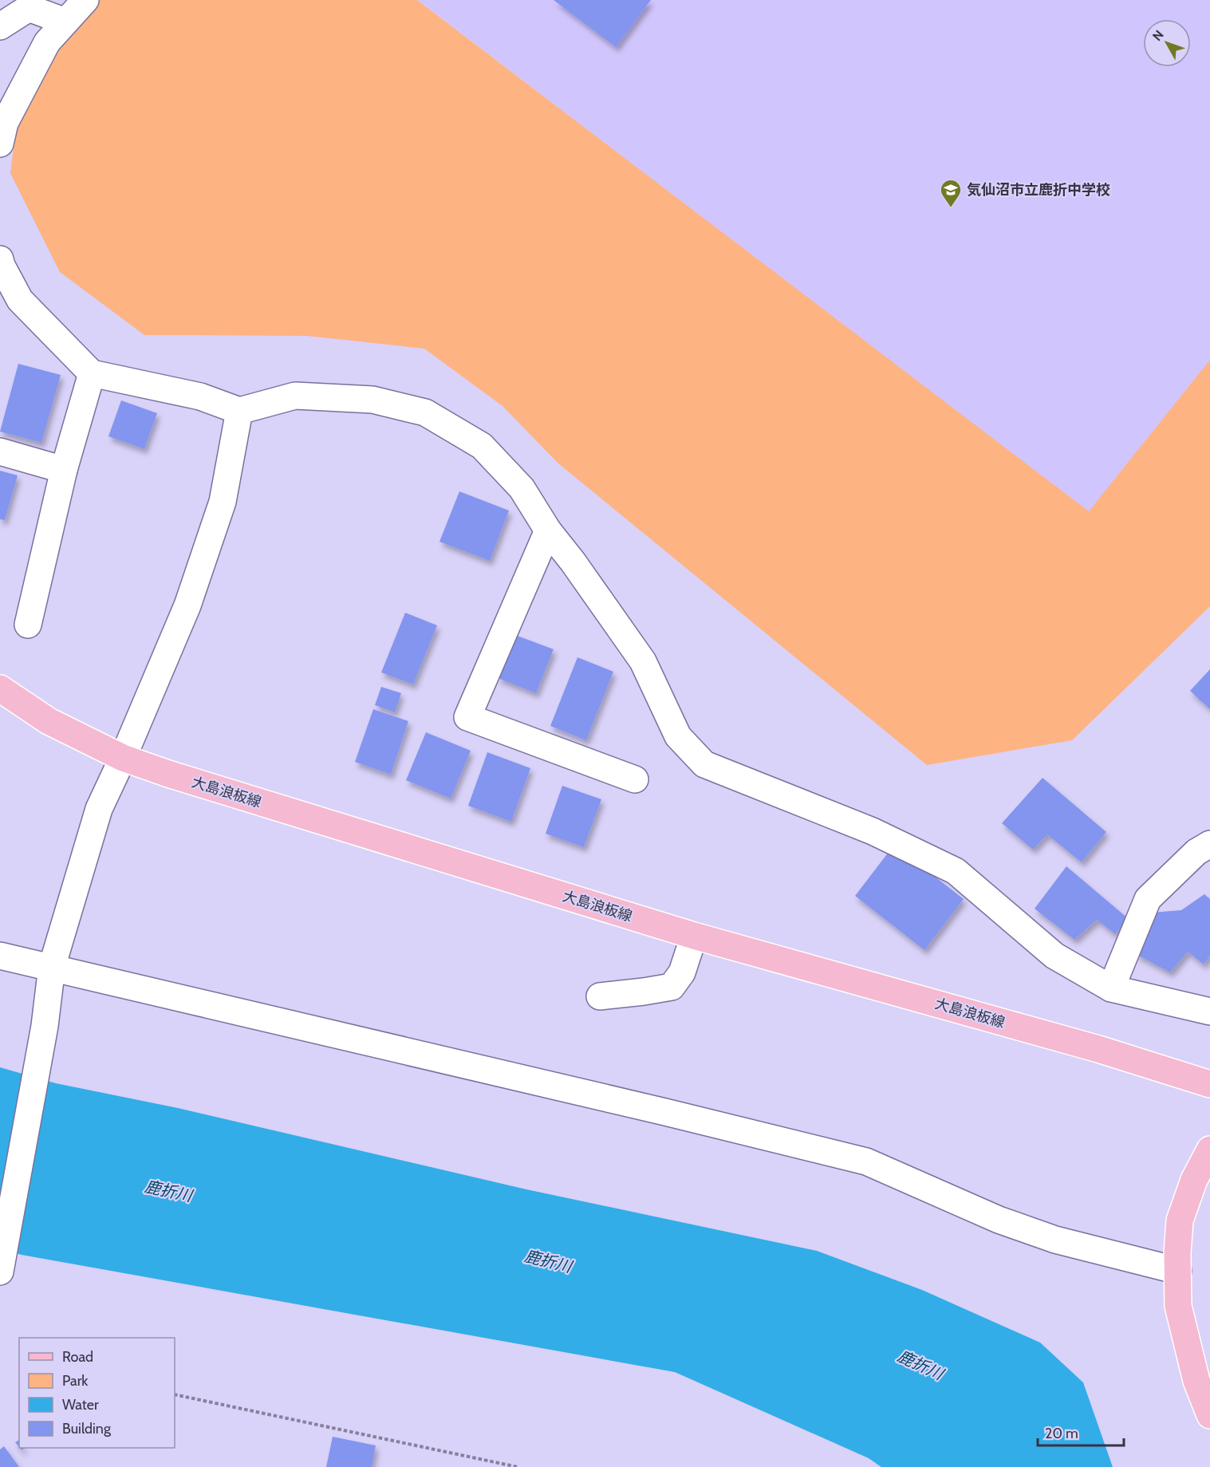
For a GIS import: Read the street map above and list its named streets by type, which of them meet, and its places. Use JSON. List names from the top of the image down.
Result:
{
  "streets": {
    "main road": ["大島浪板線"]
  },
  "water": ["鹿折川"],
  "places": {
    "school or university": ["気仙沼市立鹿折中学校"]
  },
  "legend": [
    "Road",
    "Park",
    "Water",
    "Building"
  ],
  "scale_bar": "20 m",
  "north": "top left"
}
